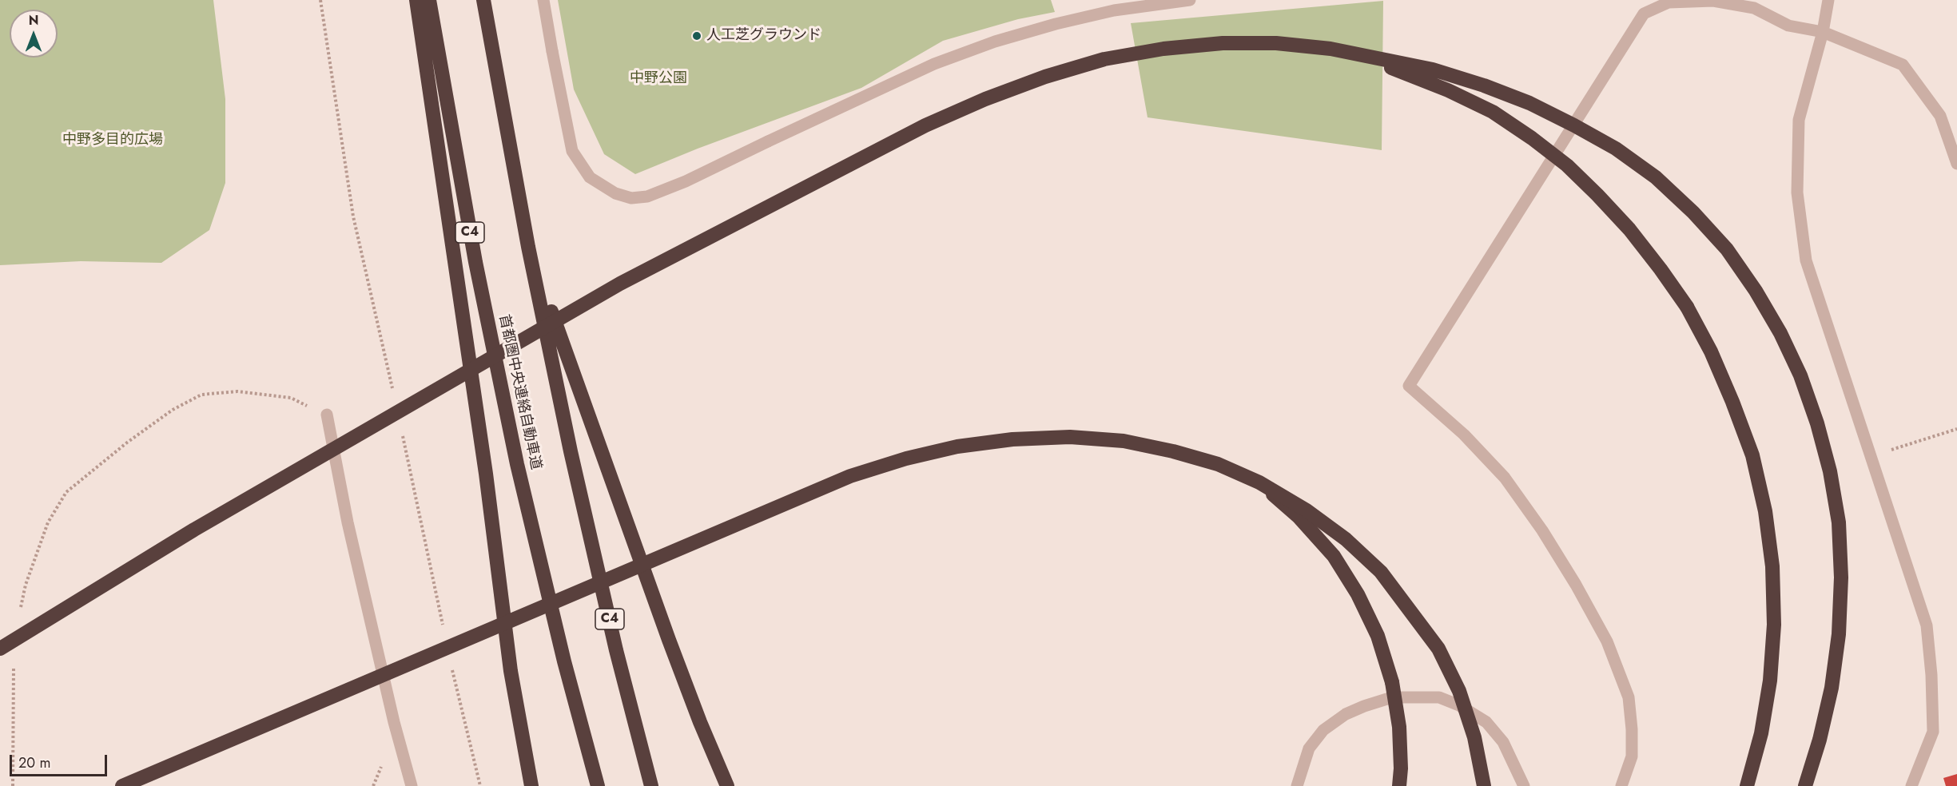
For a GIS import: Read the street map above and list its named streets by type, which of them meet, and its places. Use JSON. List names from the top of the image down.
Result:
{
  "streets": {
    "highway": ["C4", "首都圏中央連絡自動車道"]
  },
  "parks": ["中野公園", "中野多目的広場"],
  "places": ["人工芝グラウンド"],
  "scale_bar": "20 m",
  "north": "top"
}
